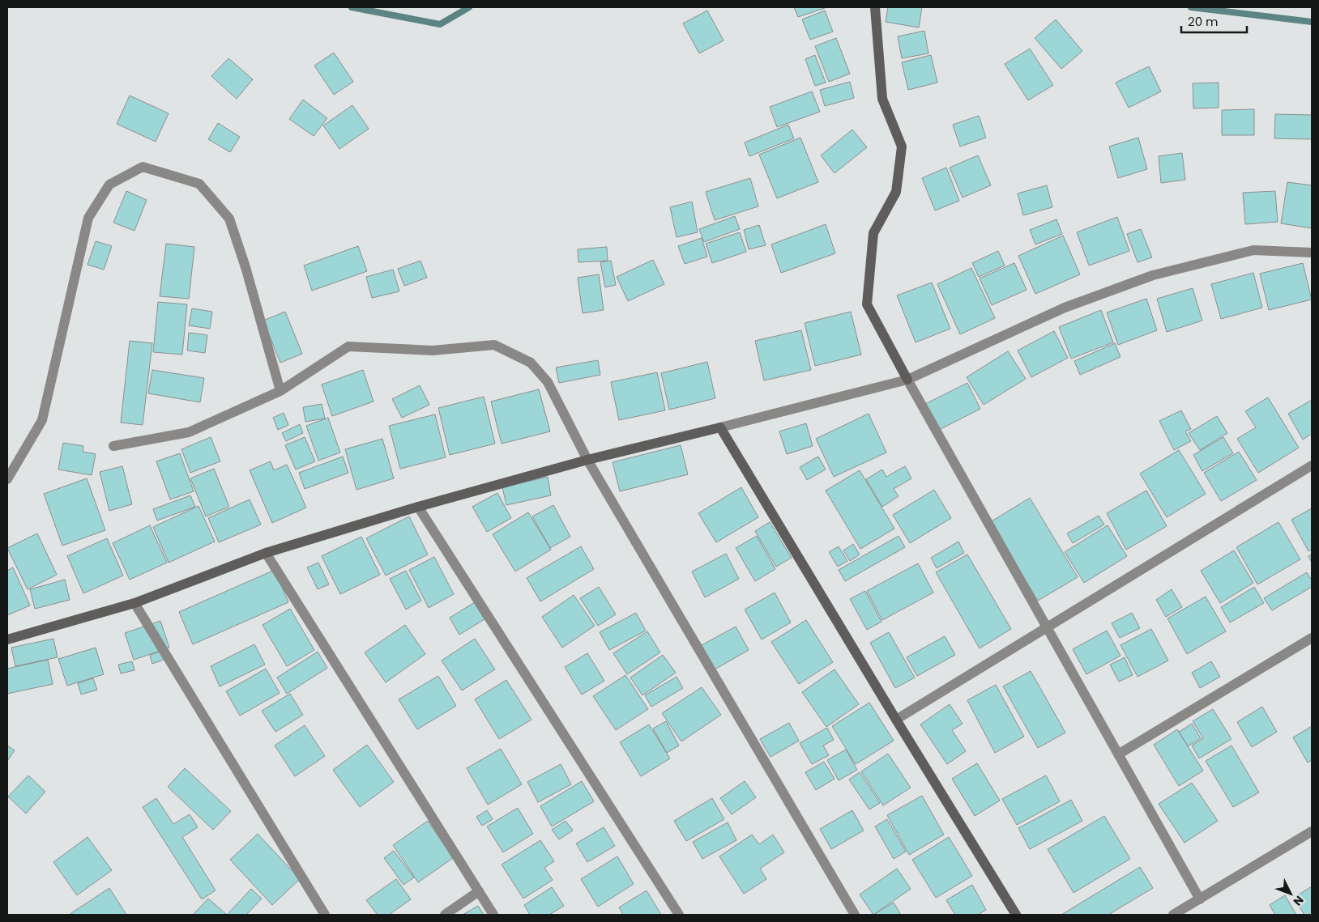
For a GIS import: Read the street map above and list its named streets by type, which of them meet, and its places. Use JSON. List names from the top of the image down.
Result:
{
  "scale_bar": "20 m",
  "north": "bottom right"
}
